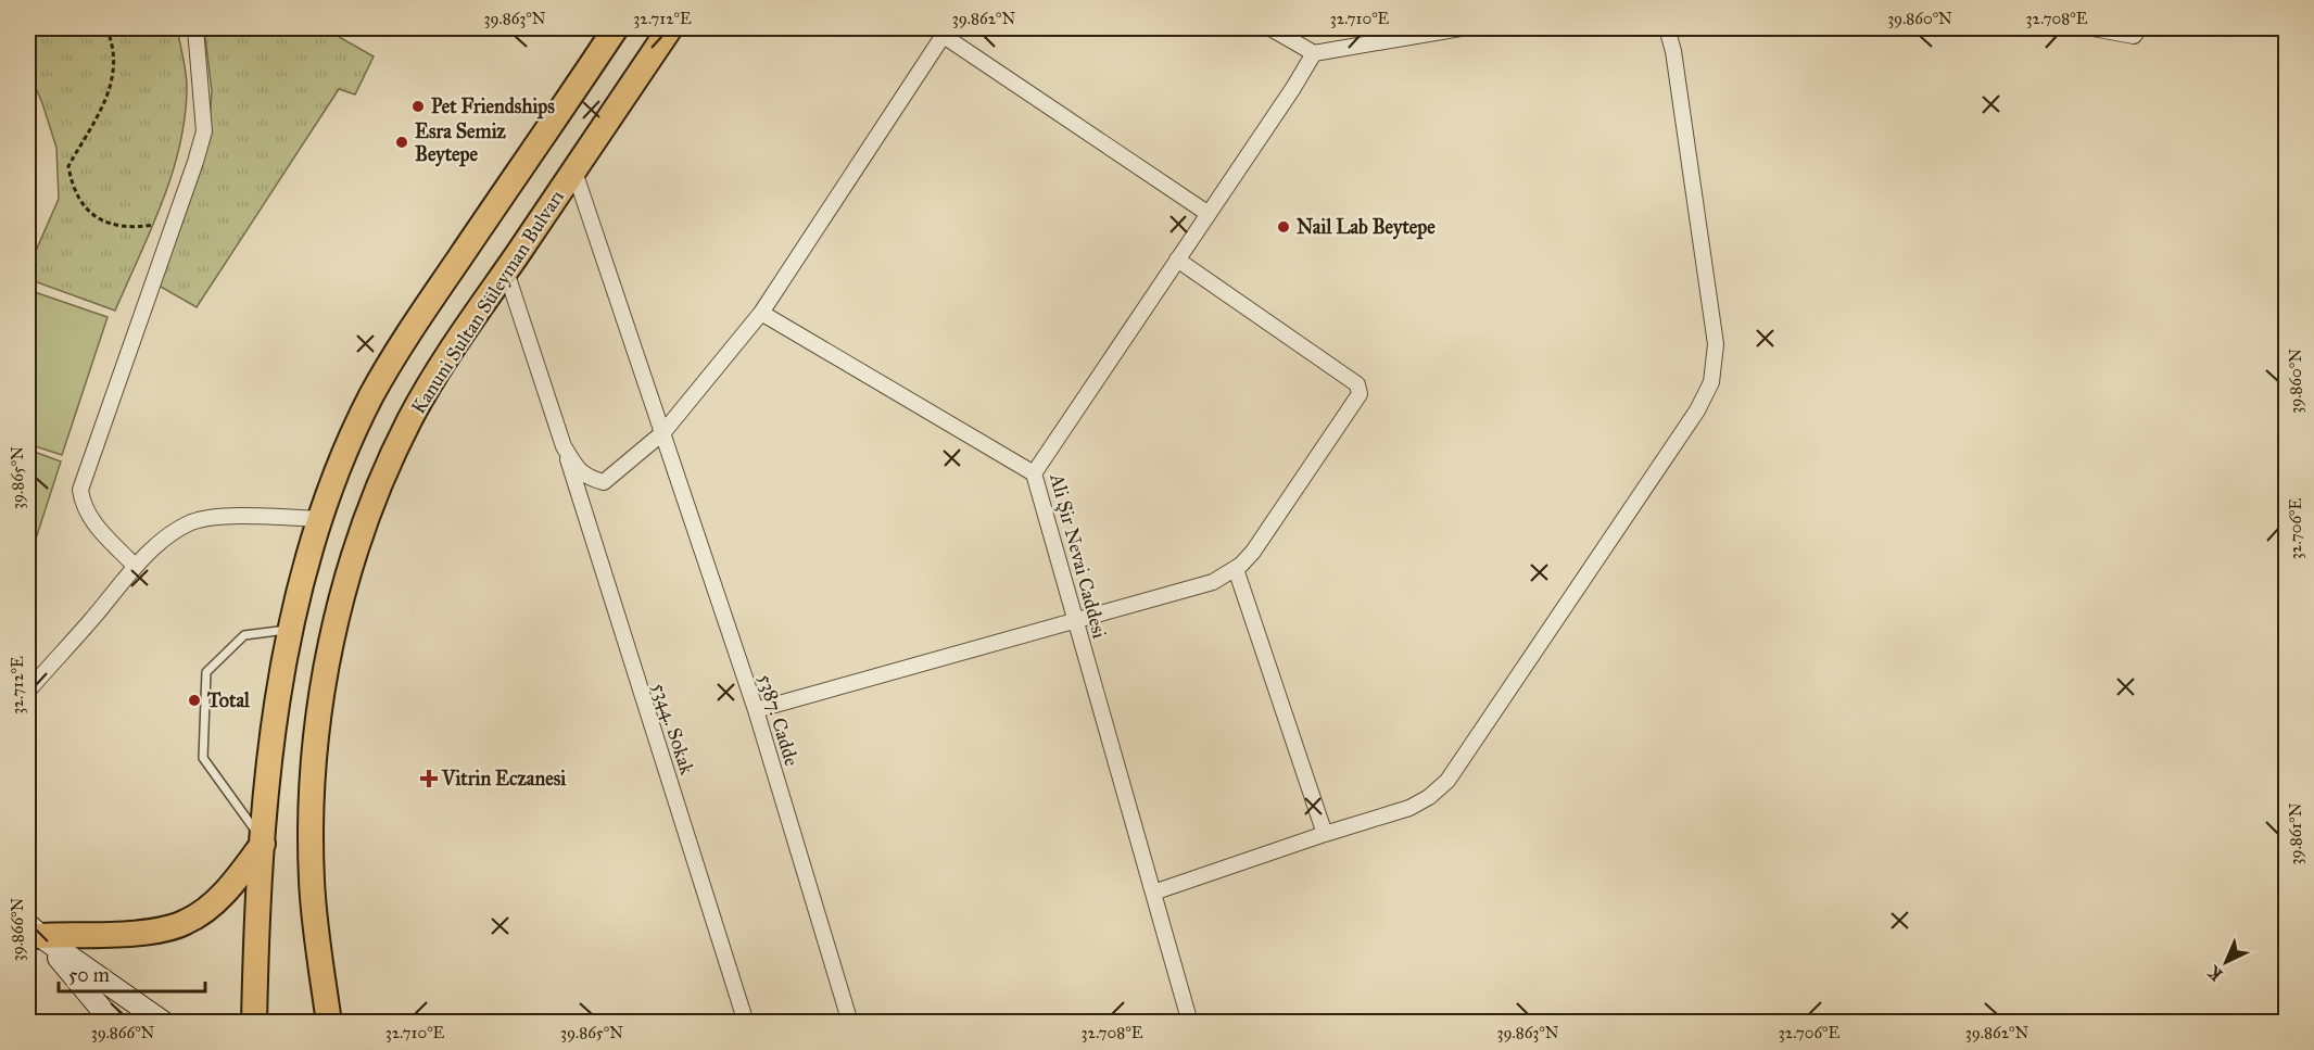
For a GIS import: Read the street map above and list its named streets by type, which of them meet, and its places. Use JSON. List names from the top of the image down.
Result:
{
  "streets": {
    "main road": ["Kanuni Sultan Süleyman Bulvarı"],
    "street": ["Ali Şir Nevai Caddesi", "5387. Cadde", "5344. Sokak"]
  },
  "crossings": [
    ["Kanuni Sultan Süleyman Bulvarı", "5387. Cadde"],
    ["Kanuni Sultan Süleyman Bulvarı", "5344. Sokak"]
  ],
  "places": {
    "other": [
      "Pet Friendships",
      "Esra Semiz Beytepe",
      "Nail Lab Beytepe",
      "Total"
    ],
    "health": ["Vitrin Eczanesi"]
  },
  "scale_bar": "50 m",
  "north": "bottom left",
  "coordinates": [
    "39.863°N",
    "32.712°E",
    "39.862°N",
    "32.710°E",
    "39.860°N",
    "32.708°E",
    "39.865°N",
    "32.706°E",
    "39.861°N",
    "39.866°N"
  ]
}
